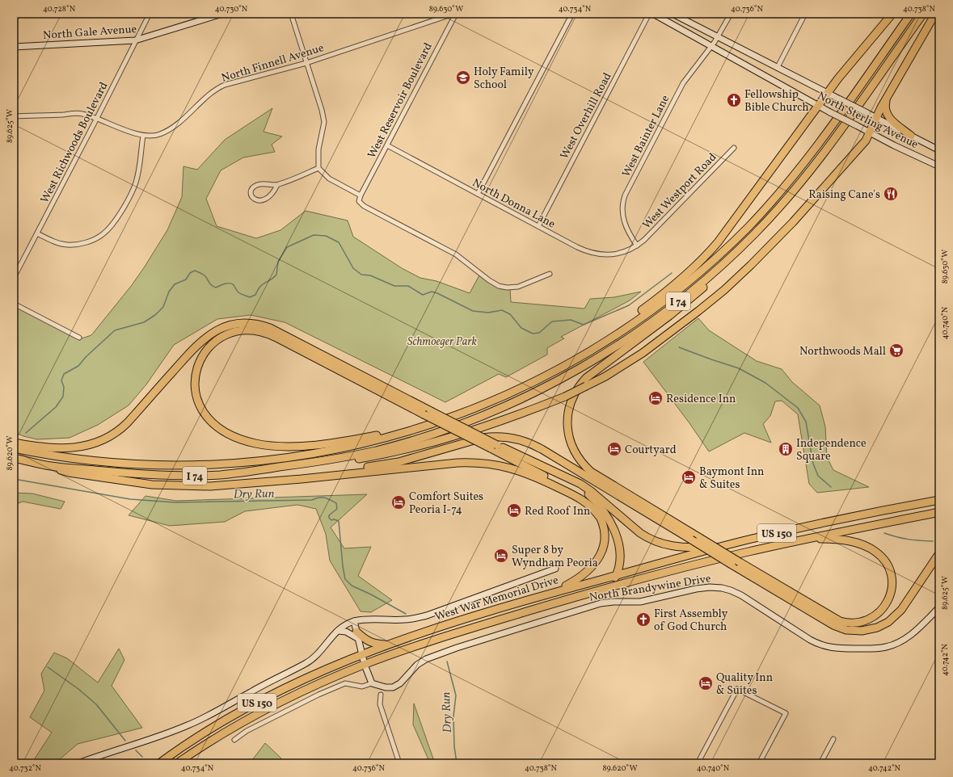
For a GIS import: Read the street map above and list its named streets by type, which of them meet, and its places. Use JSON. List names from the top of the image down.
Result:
{
  "streets": {
    "highway": ["I 74", "US 150", "West War Memorial Drive"],
    "street": [
      "North Gale Avenue",
      "North Finnell Avenue",
      "West Reservoir Boulevard",
      "West Overhill Road",
      "North Sterling Avenue",
      "West Bainter Lane",
      "West Richwoods Boulevard",
      "West Westport Road",
      "North Donna Lane",
      "North Brandywine Drive"
    ]
  },
  "crossings": [
    ["North Gale Avenue", "West Richwoods Boulevard"],
    ["North Finnell Avenue", "West Reservoir Boulevard"],
    ["North Finnell Avenue", "West Richwoods Boulevard"],
    ["West Reservoir Boulevard", "North Donna Lane"],
    ["West Overhill Road", "North Donna Lane"],
    ["North Sterling Avenue", "West Bainter Lane"],
    ["West Bainter Lane", "West Westport Road"],
    ["West Bainter Lane", "North Donna Lane"],
    ["West Westport Road", "North Donna Lane"]
  ],
  "water": ["Dry Run"],
  "parks": ["Schmoeger Park"],
  "places": {
    "school or university": ["Holy Family School"],
    "church": ["Fellowship Bible Church", "First Assembly of God Church"],
    "restaurant": ["Raising Cane's"],
    "supermarket": ["Northwoods Mall"],
    "hotel": [
      "Residence Inn",
      "Courtyard",
      "Baymont Inn & Suites",
      "Comfort Suites Peoria I-74",
      "Red Roof Inn",
      "Super 8 by Wyndham Peoria",
      "Quality Inn & Suites"
    ],
    "building": ["Independence Square"]
  },
  "coordinates": [
    "40.728°N",
    "40.730°N",
    "89.630°W",
    "40.734°N",
    "40.736°N",
    "40.738°N",
    "89.625°W",
    "40.740°N",
    "89.620°W",
    "40.742°N",
    "40.732°N"
  ]
}
